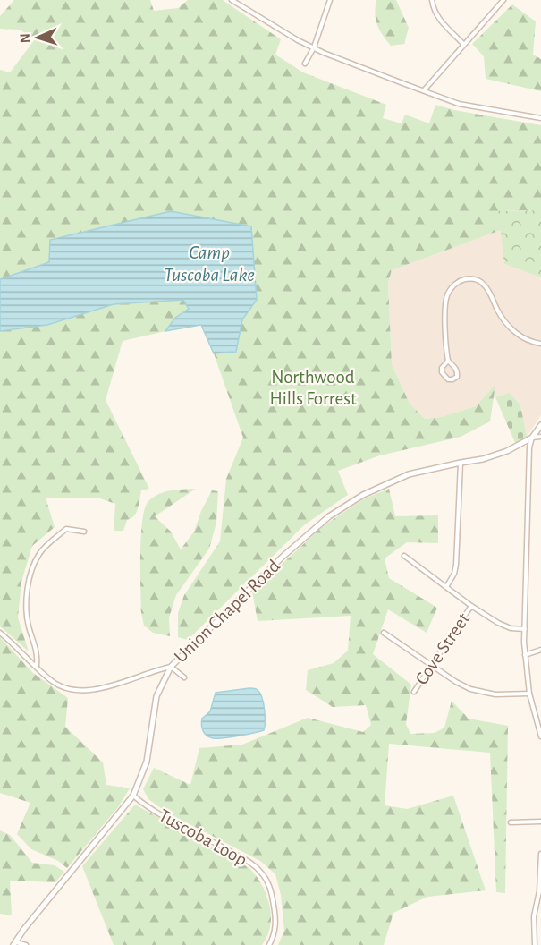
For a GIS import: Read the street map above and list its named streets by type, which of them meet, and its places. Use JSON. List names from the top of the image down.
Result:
{
  "streets": {
    "street": ["Union Chapel Road", "Cove Street", "Tuscoba Loop"]
  },
  "crossings": [
    ["Union Chapel Road", "Tuscoba Loop"]
  ],
  "water": ["Camp Tuscoba Lake"],
  "parks": ["Northwood Hills Forrest"],
  "north": "left"
}
